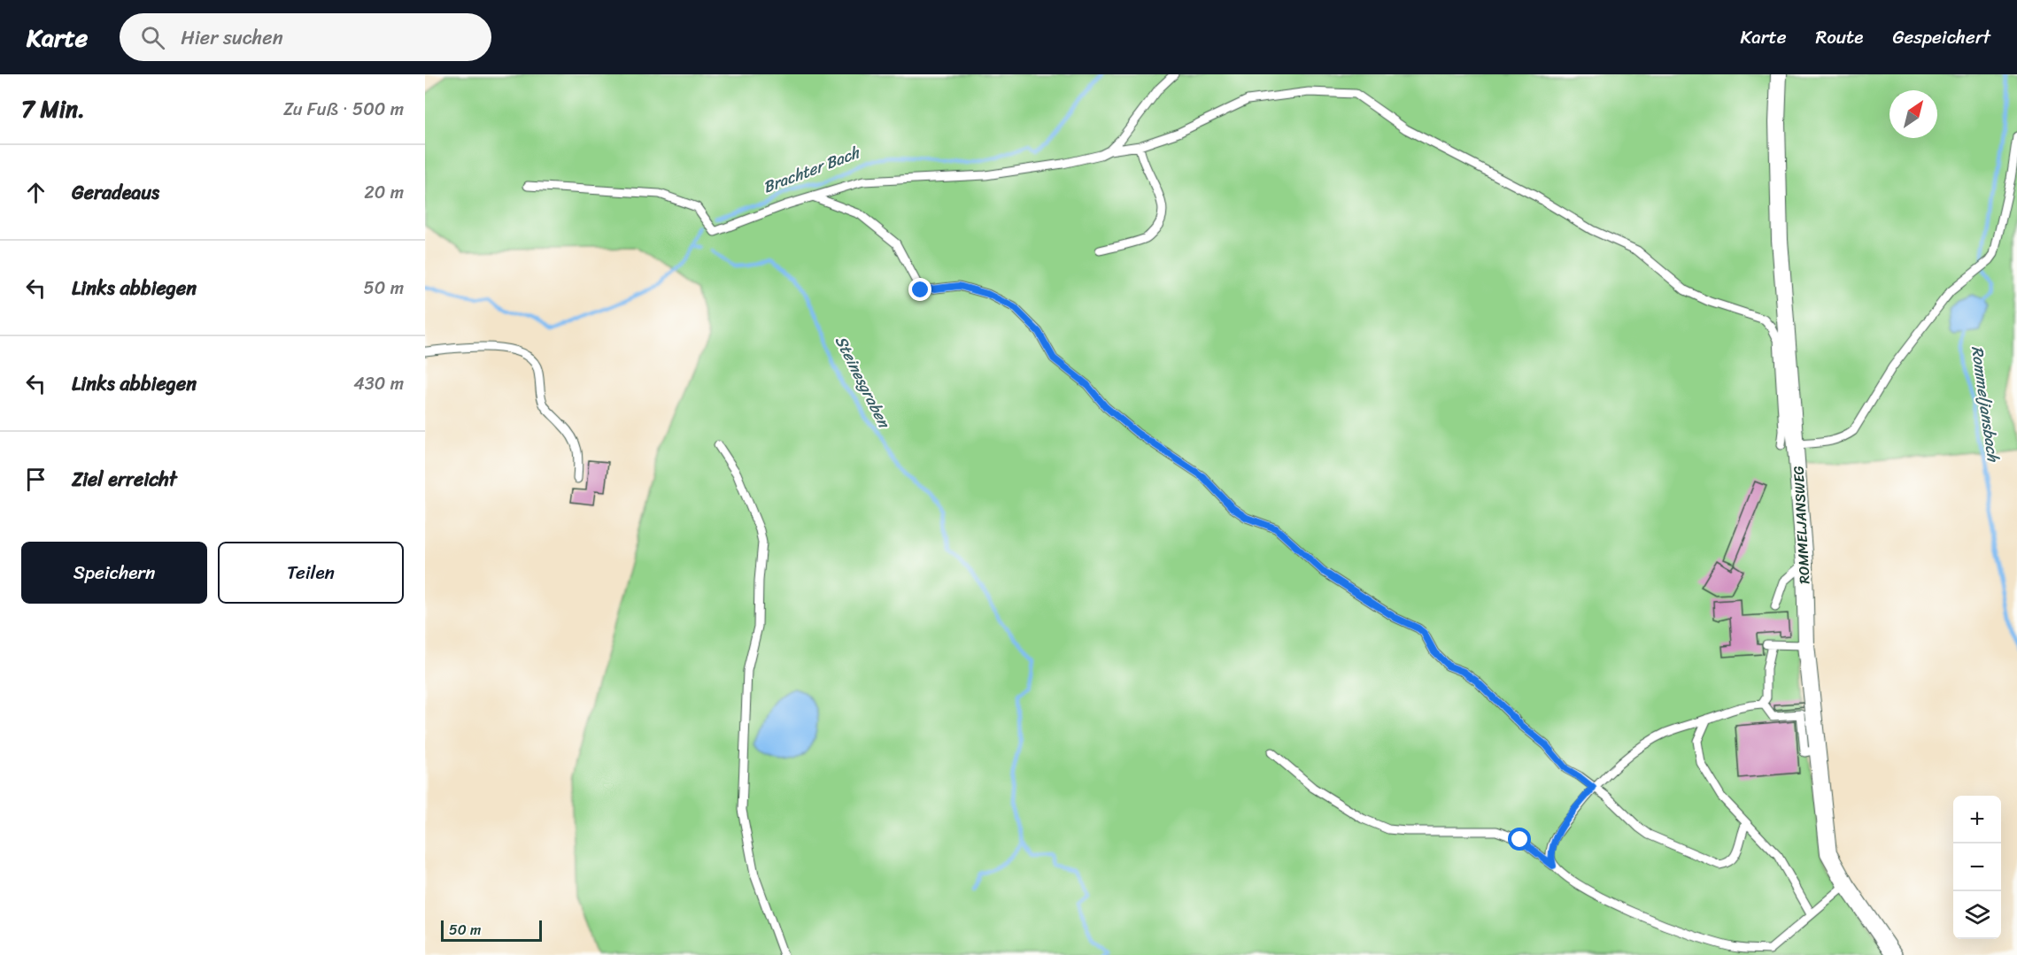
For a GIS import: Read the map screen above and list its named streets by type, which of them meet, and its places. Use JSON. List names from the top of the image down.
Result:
{
  "streets": {
    "street": ["ROMMELJANSWEG"]
  },
  "water": ["Brachter Bach", "Steinesgraben", "Rommeljansbach"],
  "scale_bar": "50 m",
  "north": "top right",
  "page": {
    "header": "Karte",
    "search": "Hier suchen",
    "nav": ["Karte", "Route", "Gespeichert"],
    "heading": ["7 Min.", "Zu Fuß · 500 m"],
    "list": [
      ["Geradeaus", "20 m"],
      ["Links abbiegen", "50 m"],
      ["Links abbiegen", "430 m"],
      "Ziel erreicht"
    ],
    "buttons": ["Speichern", "Teilen"],
    "map_buttons": ["+", "−"],
    "scale": "50 m"
  }
}
